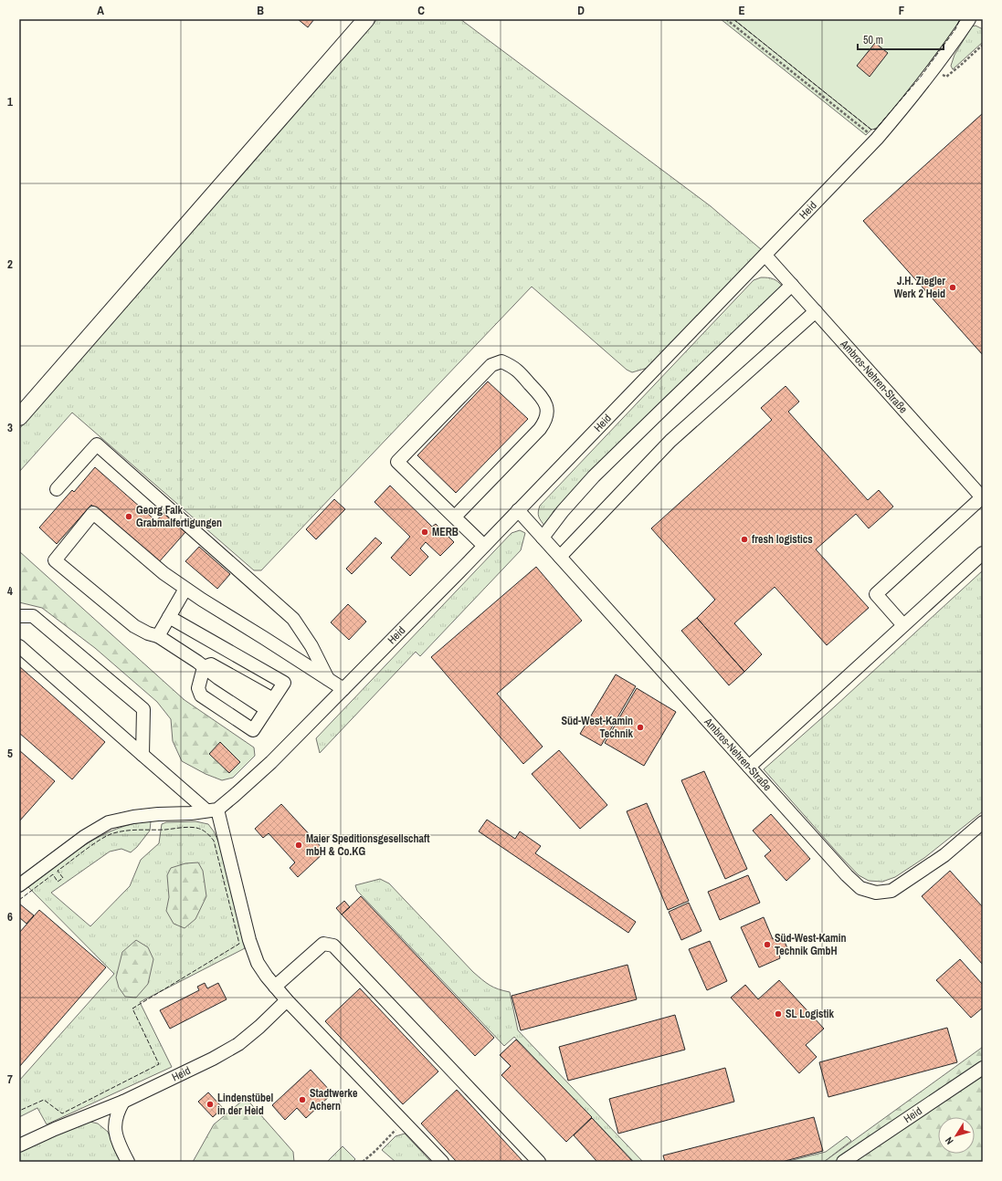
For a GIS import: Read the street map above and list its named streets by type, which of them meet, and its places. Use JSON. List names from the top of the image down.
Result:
{
  "streets": {
    "street": ["Heid", "Ambros-Nehren-Straße"]
  },
  "crossings": [
    ["Heid", "Ambros-Nehren-Straße"]
  ],
  "places": [
    "J.H. Ziegler Werk 2 Heid",
    "Georg Falk Grabmalfertigungen",
    "MERB",
    "fresh logistics",
    "Süd-West-Kamin Technik",
    "Maier Speditionsgesellschaft mbH & Co.KG",
    "Süd-West-Kamin Technik GmbH",
    "SL Logistik",
    "Stadtwerke Achern",
    "Lindenstübel in der Heid"
  ],
  "scale_bar": "50 m",
  "north": "bottom left",
  "grid": {
    "columns": [
      "A",
      "B",
      "C",
      "D",
      "E",
      "F"
    ],
    "rows": [
      "1",
      "2",
      "3",
      "4",
      "5",
      "6",
      "7"
    ]
  }
}
